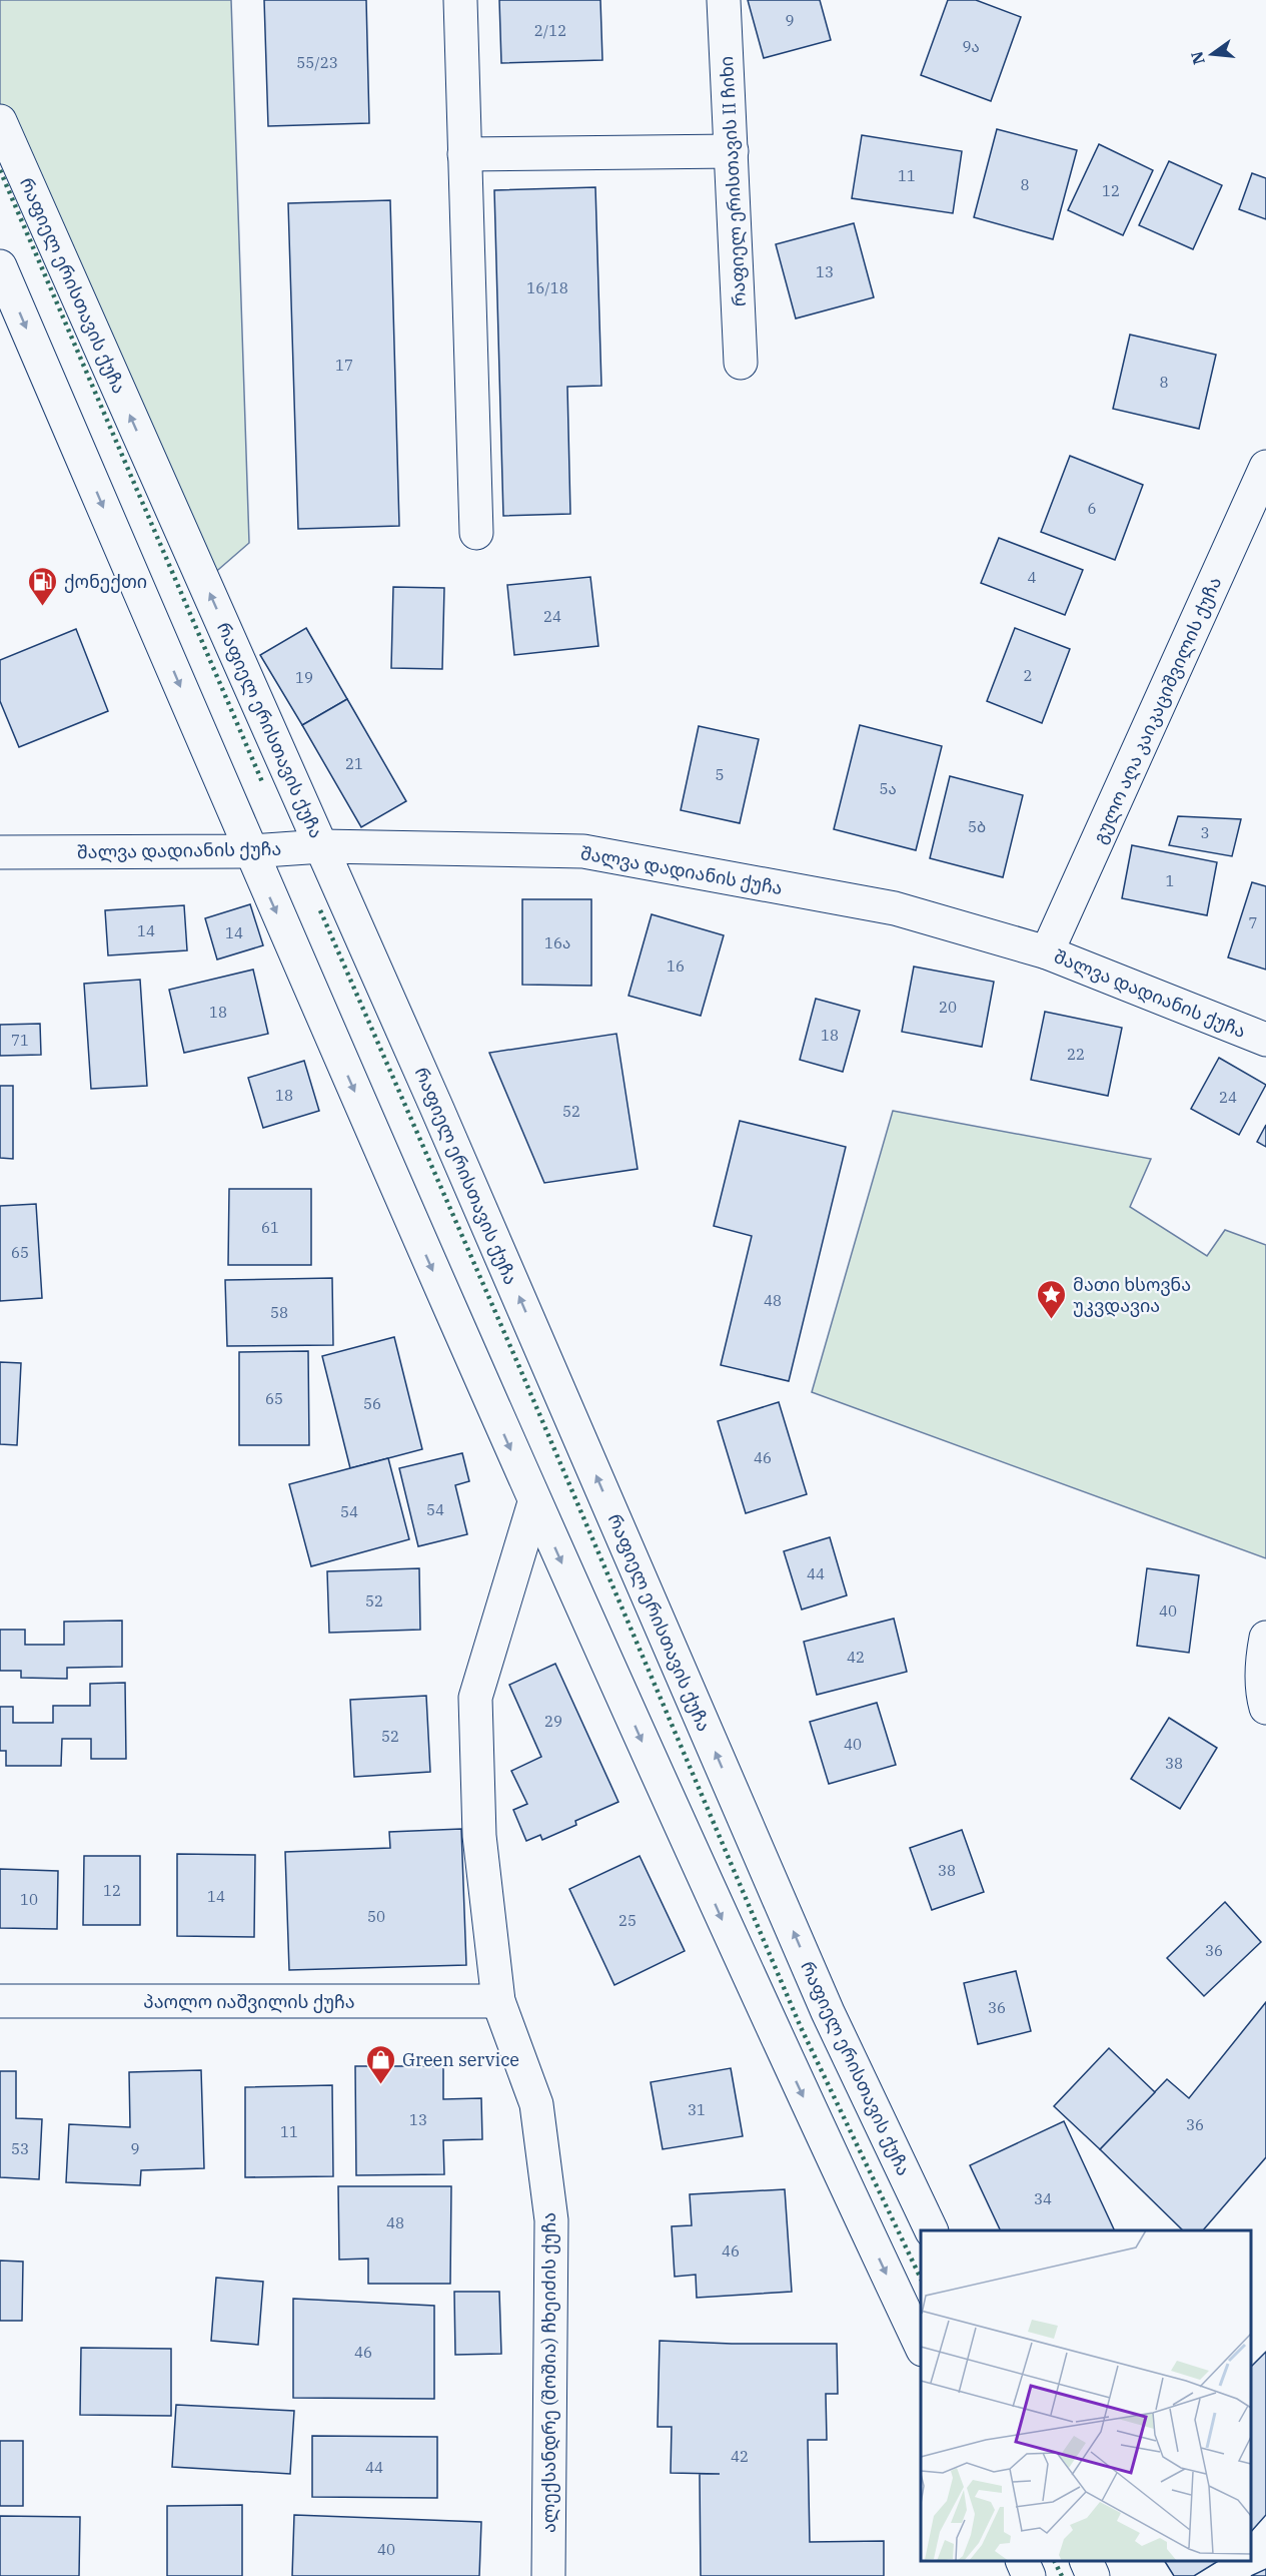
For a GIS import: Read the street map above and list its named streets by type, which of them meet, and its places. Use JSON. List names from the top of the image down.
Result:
{
  "streets": {
    "street": [
      "რაფიელ ერისთავის II ჩიხი",
      "რაფიელ ერისთავის ქუჩა",
      "გულო აღა კაიკაციშვილის ქუჩა",
      "შალვა დადიანის ქუჩა",
      "პაოლო იაშვილის ქუჩა",
      "ალექსანდრე (შოშია) ჩხეიძის ქუჩა"
    ]
  },
  "crossings": [
    ["რაფიელ ერისთავის ქუჩა", "შალვა დადიანის ქუჩა"],
    ["გულო აღა კაიკაციშვილის ქუჩა", "შალვა დადიანის ქუჩა"],
    ["პაოლო იაშვილის ქუჩა", "ალექსანდრე (შოშია) ჩხეიძის ქუჩა"]
  ],
  "places": {
    "fuel station": ["ქონექთი"],
    "place": ["მათი ხსოვნა უკვდავია"],
    "shop": ["Green service"]
  },
  "house_numbers": [
    "9",
    "2/12",
    "9ა",
    "55/23",
    "11",
    "8",
    "12",
    "13",
    "16/18",
    "17",
    "8",
    "6",
    "4",
    "24",
    "2",
    "19",
    "21",
    "5",
    "5ა",
    "5ბ",
    "3",
    "1",
    "7",
    "14",
    "14",
    "16ა",
    "16",
    "20",
    "18",
    "18",
    "71",
    "22",
    "18",
    "24",
    "52",
    "61",
    "65",
    "48",
    "58",
    "65",
    "56",
    "46",
    "54",
    "54",
    "44",
    "52",
    "40",
    "42",
    "29",
    "52",
    "40",
    "38",
    "38",
    "12",
    "14",
    "10",
    "50",
    "25",
    "36",
    "36",
    "31",
    "13",
    "36",
    "11",
    "53",
    "9",
    "34",
    "48",
    "46",
    "46",
    "42",
    "44",
    "40"
  ],
  "north": "left"
}
